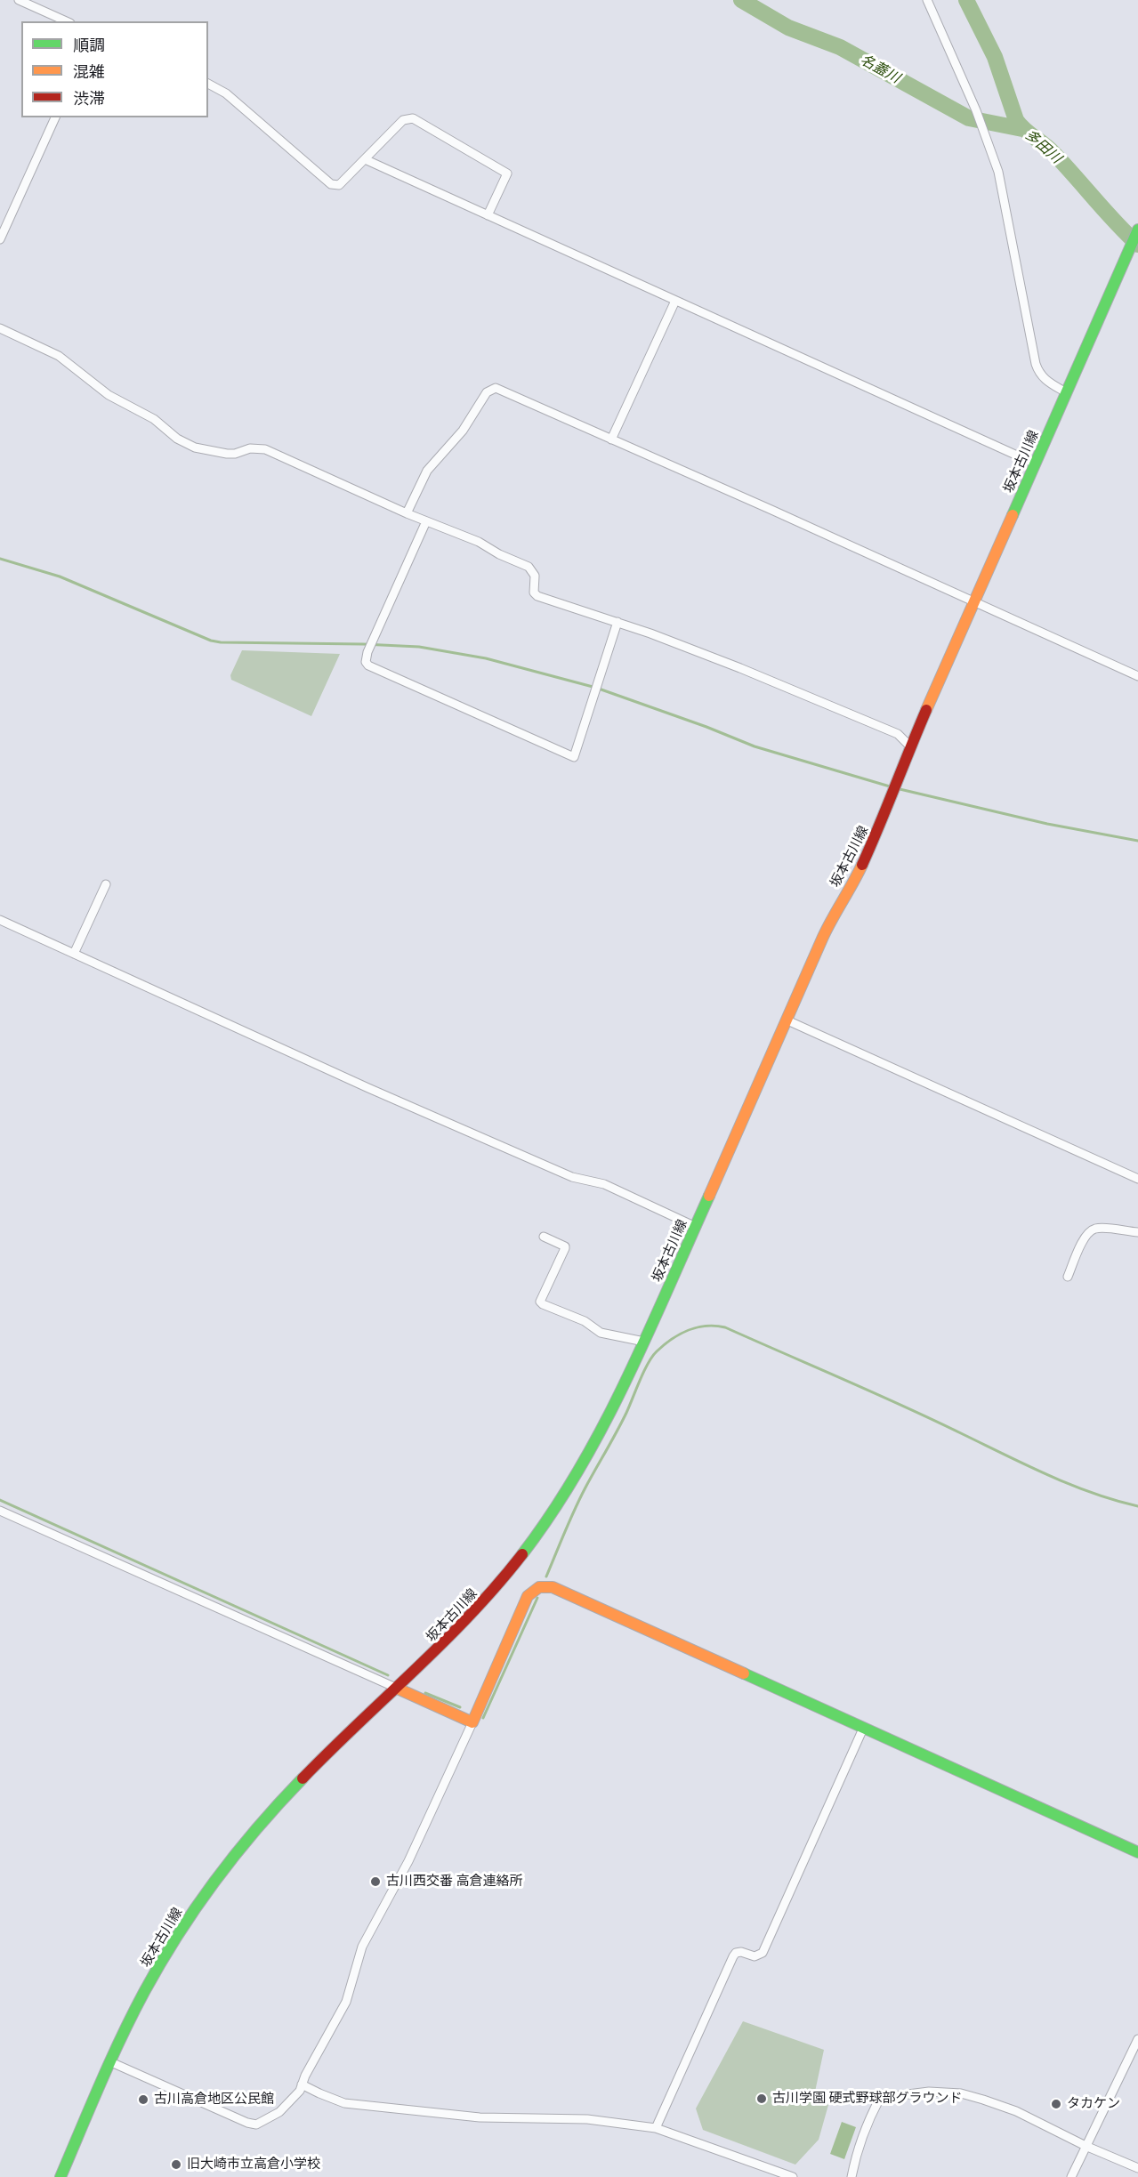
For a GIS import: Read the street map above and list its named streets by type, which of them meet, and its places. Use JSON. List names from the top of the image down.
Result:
{
  "streets": {
    "main road": ["坂本古川線"]
  },
  "water": ["名蓋川", "多田川"],
  "places": [
    "古川西交番 高倉連絡所",
    "古川学園 硬式野球部グラウンド",
    "古川高倉地区公民館",
    "タカケン",
    "旧大崎市立高倉小学校"
  ],
  "legend": ["順調", "混雑", "渋滞"]
}
